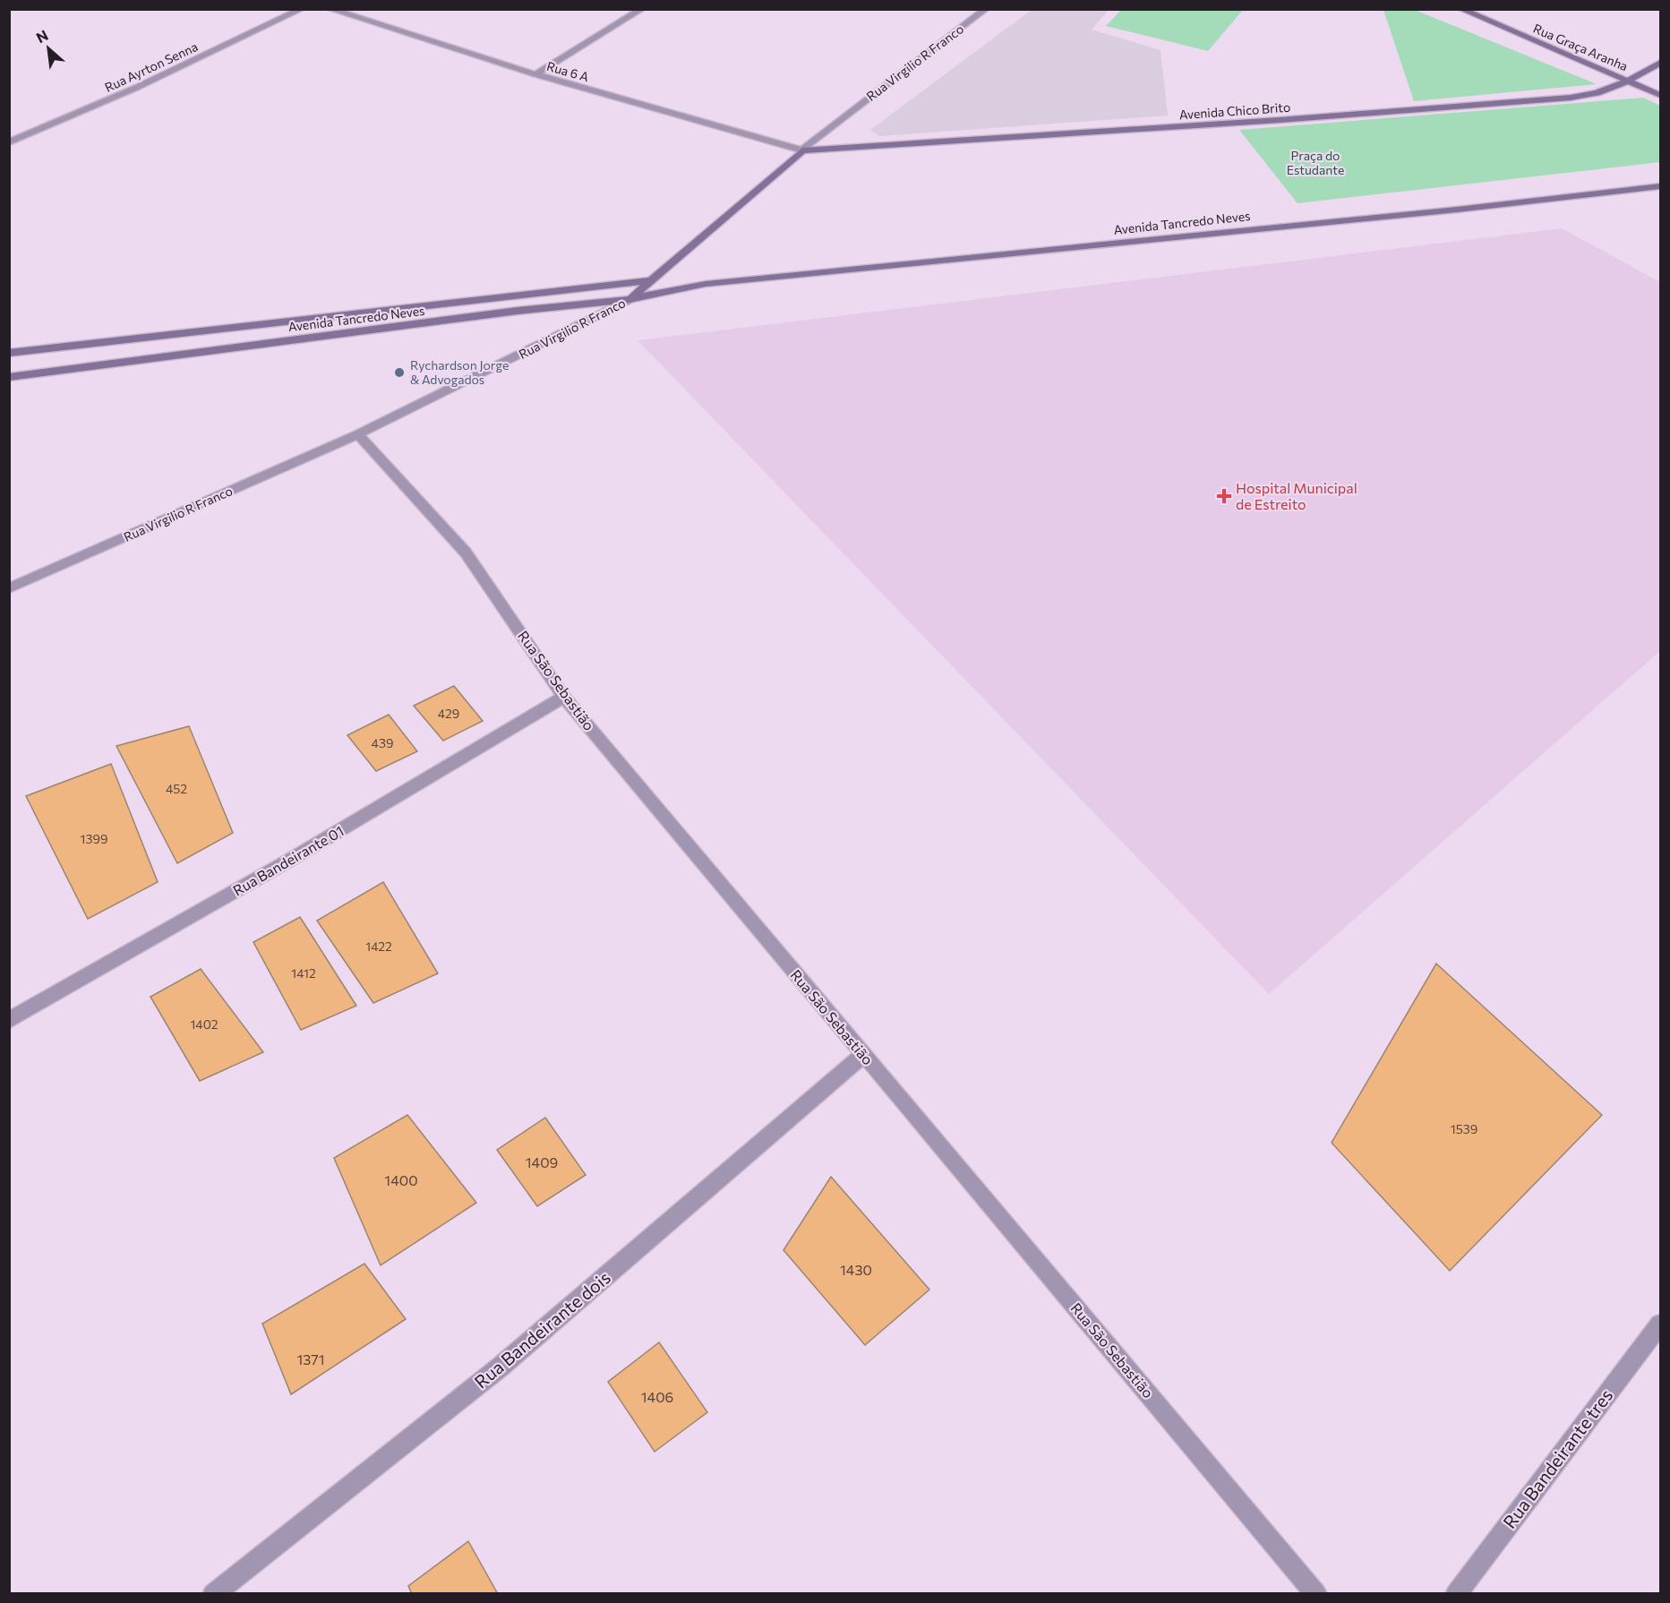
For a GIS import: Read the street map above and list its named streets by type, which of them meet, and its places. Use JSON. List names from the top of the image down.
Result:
{
  "streets": {
    "main road": [
      "Rua Graça Aranha",
      "Rua Virgilio R Franco",
      "Avenida Chico Brito",
      "Avenida Tancredo Neves"
    ],
    "street": [
      "Rua Ayrton Senna",
      "Rua 6 A",
      "Rua São Sebastião",
      "Rua Bandeirante 01",
      "Rua Bandeirante dois",
      "Rua Bandeirante tres"
    ]
  },
  "crossings": [
    ["Rua Graça Aranha", "Avenida Chico Brito"],
    ["Rua Virgilio R Franco", "Rua 6 A"],
    ["Rua Virgilio R Franco", "Avenida Chico Brito"],
    ["Rua Virgilio R Franco", "Avenida Tancredo Neves"],
    ["Rua Virgilio R Franco", "Rua São Sebastião"],
    ["Rua 6 A", "Avenida Chico Brito"],
    ["Rua São Sebastião", "Rua Bandeirante 01"],
    ["Rua São Sebastião", "Rua Bandeirante dois"]
  ],
  "parks": ["Praça do Estudante"],
  "places": {
    "other": ["Rychardson Jorge & Advogados"],
    "health": ["Hospital Municipal de Estreito"]
  },
  "house_numbers": [
    "429",
    "439",
    "452",
    "1399",
    "1422",
    "1412",
    "1402",
    "1539",
    "1409",
    "1400",
    "1430",
    "1371",
    "1406"
  ],
  "north": "top left"
}
